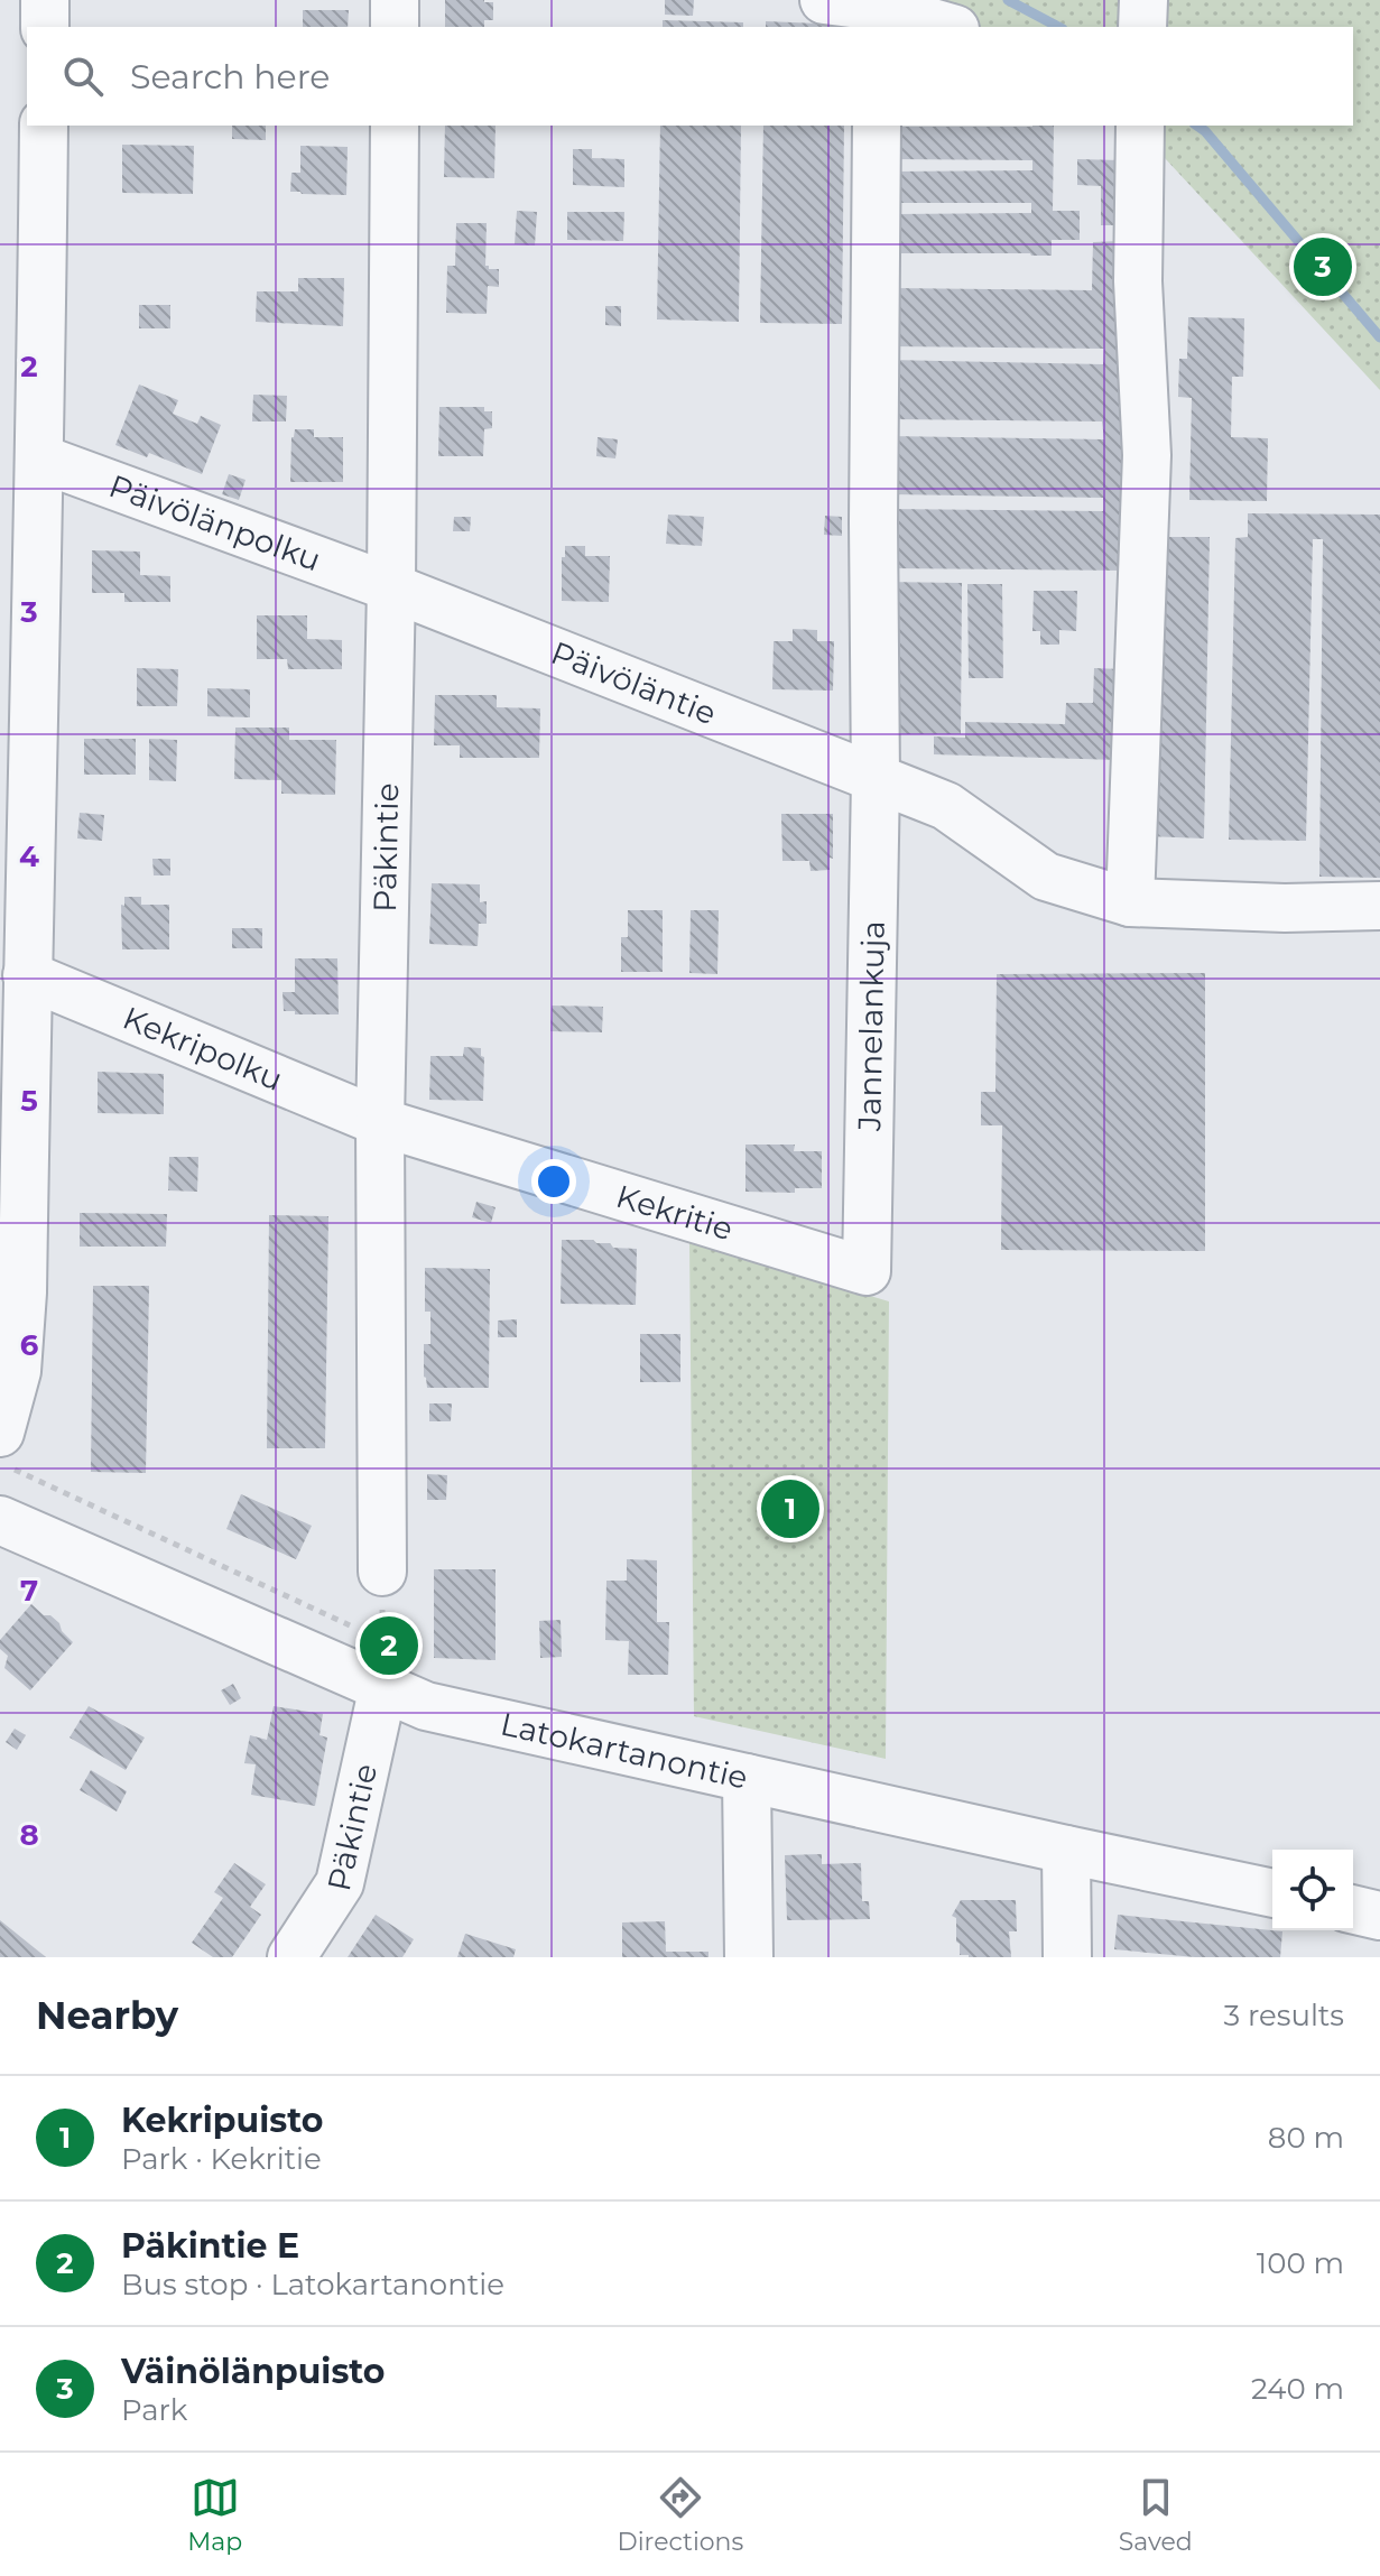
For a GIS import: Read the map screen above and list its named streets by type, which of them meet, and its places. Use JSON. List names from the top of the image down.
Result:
{
  "streets": {
    "street": [
      "Päivölänpolku",
      "Päivöläntie",
      "Päkintie",
      "Jannelankuja",
      "Kekripolku",
      "Kekritie",
      "Latokartanontie"
    ]
  },
  "crossings": [
    ["Päivölänpolku", "Päivöläntie"],
    ["Päivölänpolku", "Päkintie"],
    ["Päivöläntie", "Päkintie"],
    ["Päivöläntie", "Jannelankuja"],
    ["Päkintie", "Kekripolku"],
    ["Päkintie", "Kekritie"],
    ["Päkintie", "Latokartanontie"],
    ["Jannelankuja", "Kekritie"],
    ["Kekripolku", "Kekritie"]
  ],
  "page": {
    "search": "Search here",
    "pins": ["3", "1", "2"],
    "heading": ["Nearby", "3 results"],
    "list": [
      {
        "mark": "1",
        "name": "Kekripuisto",
        "note": "Park · Kekritie",
        "value": "80 m"
      },
      {
        "mark": "2",
        "name": "Päkintie E",
        "note": "Bus stop · Latokartanontie",
        "value": "100 m"
      },
      {
        "mark": "3",
        "name": "Väinölänpuisto",
        "note": "Park",
        "value": "240 m"
      }
    ],
    "nav": ["Map", "Directions", "Saved"]
  },
  "grid": {
    "rows": [
      "2",
      "3",
      "4",
      "5",
      "6",
      "7",
      "8"
    ]
  }
}
